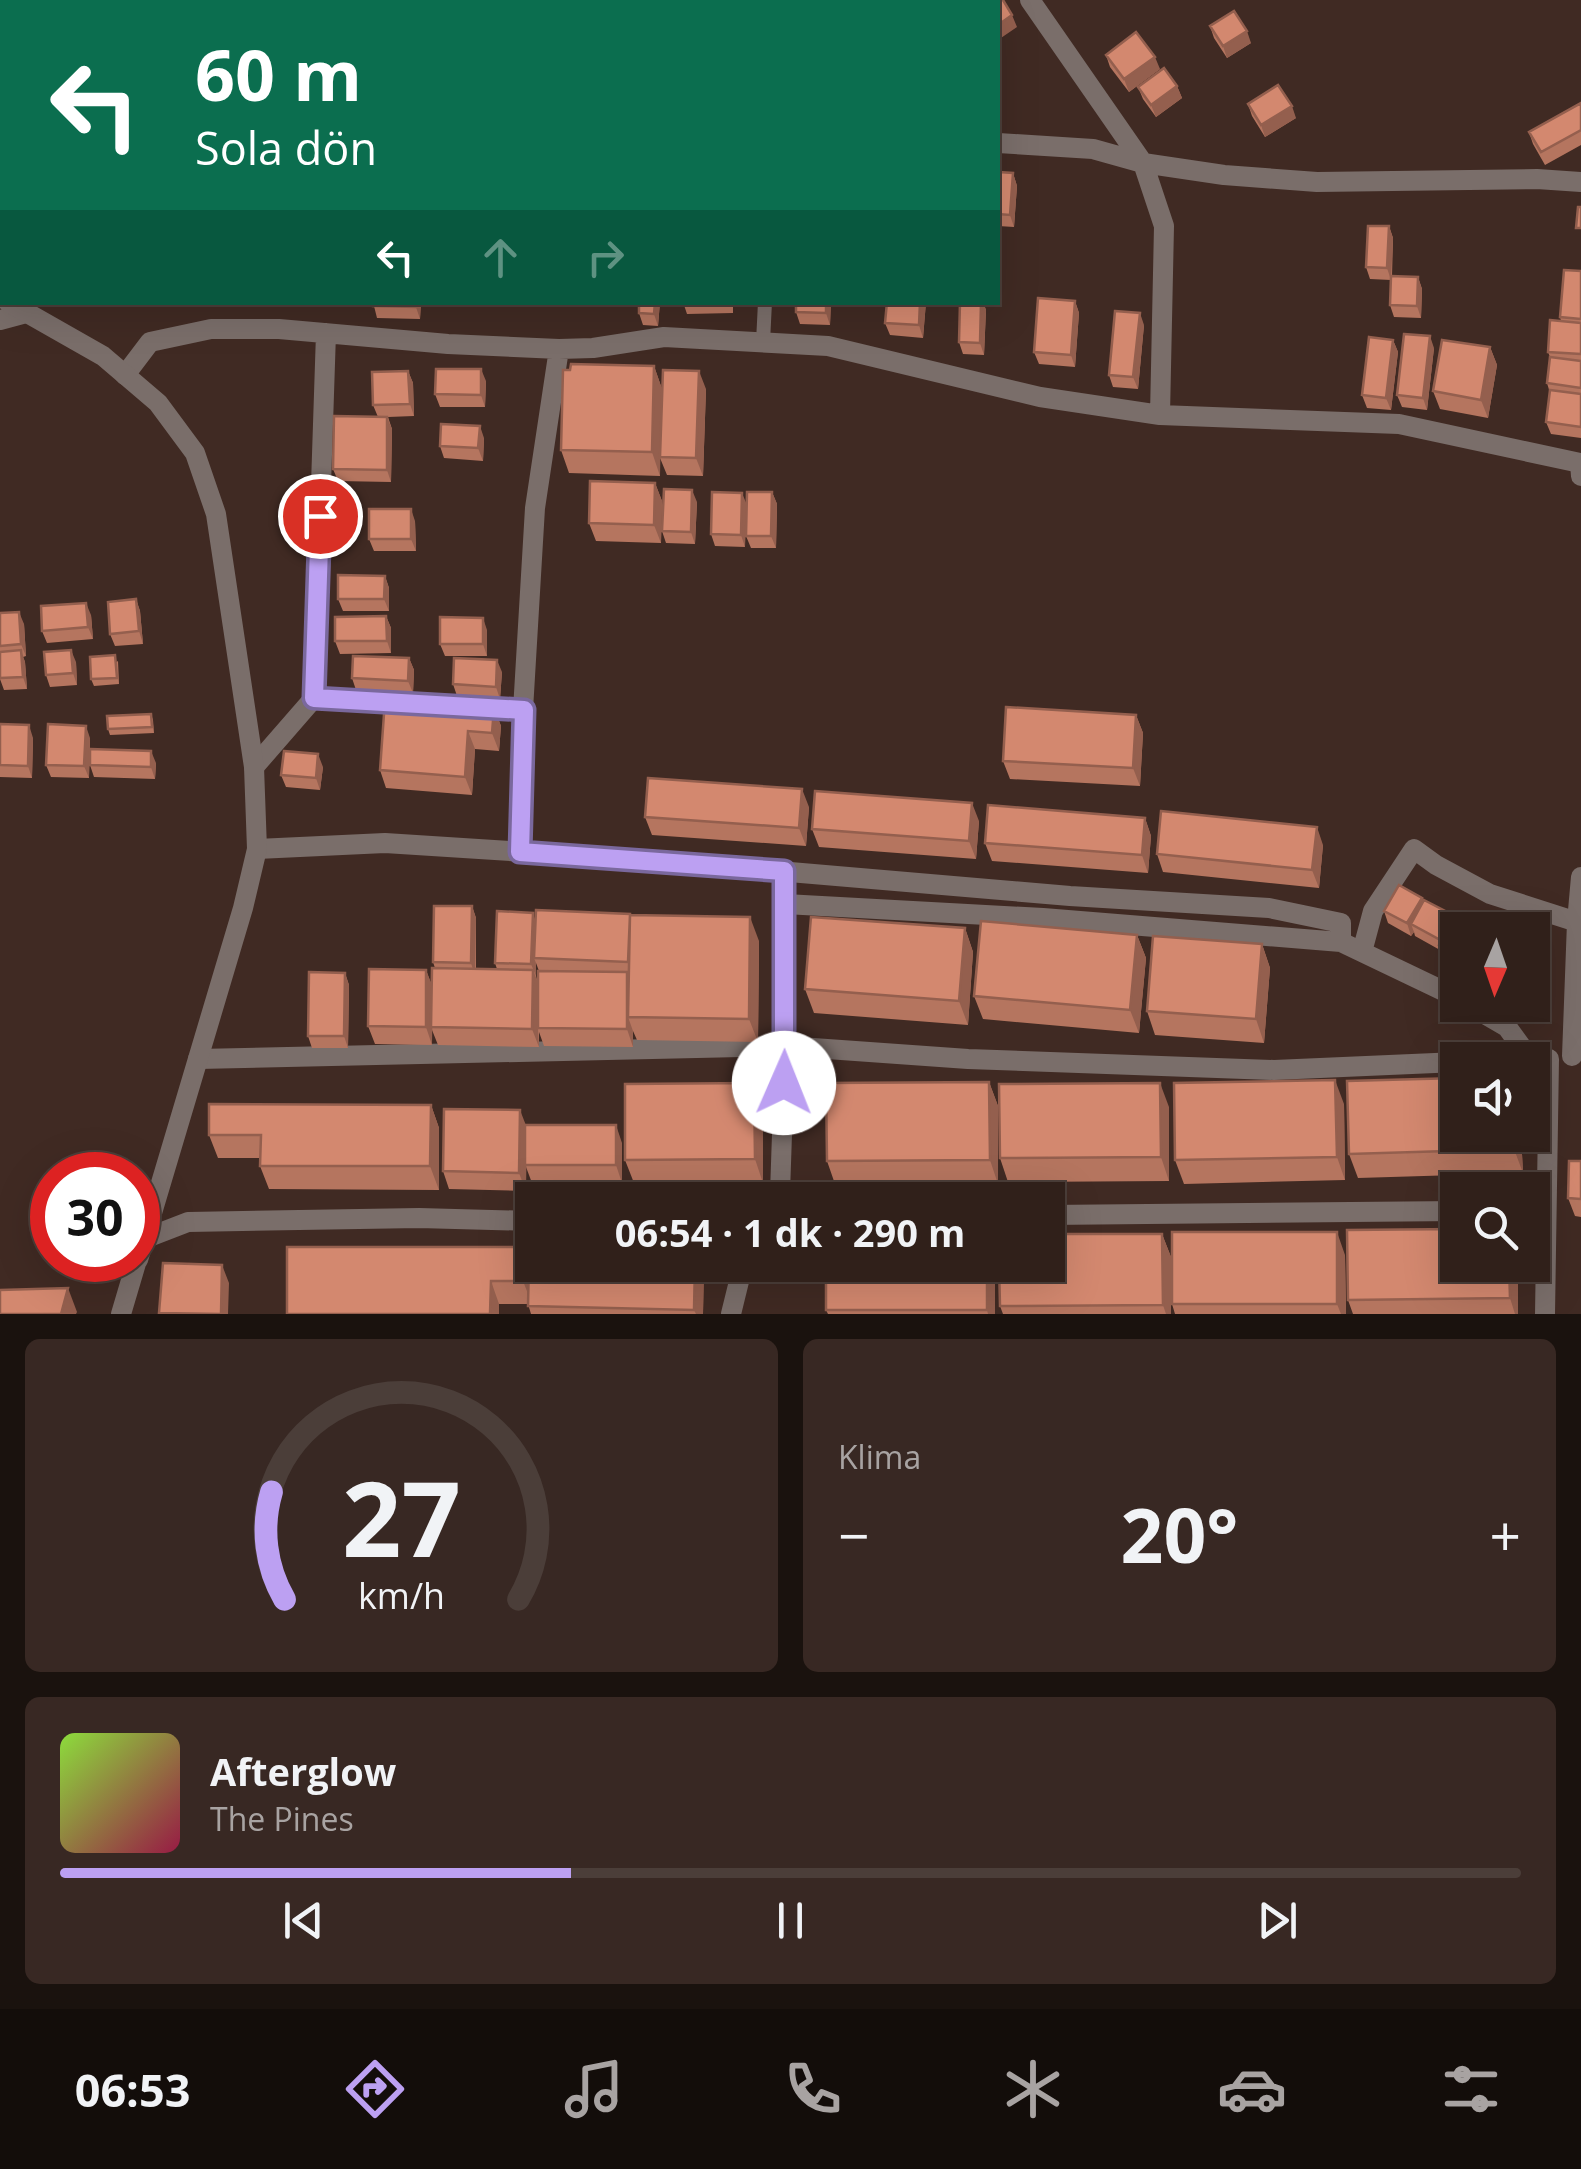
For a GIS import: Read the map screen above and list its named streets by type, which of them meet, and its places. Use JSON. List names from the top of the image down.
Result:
{
  "north": "bottom",
  "page": {
    "turn": ["60 m", "Sola dön"],
    "limit": "30",
    "trip": "06:54 · 1 dk · 290 m",
    "tile": "Klima",
    "heat": ["−", "20°", "+"],
    "song": ["Afterglow", "The Pines"],
    "tabs": "06:53",
    "gauge": ["27", "km/h"]
  }
}
